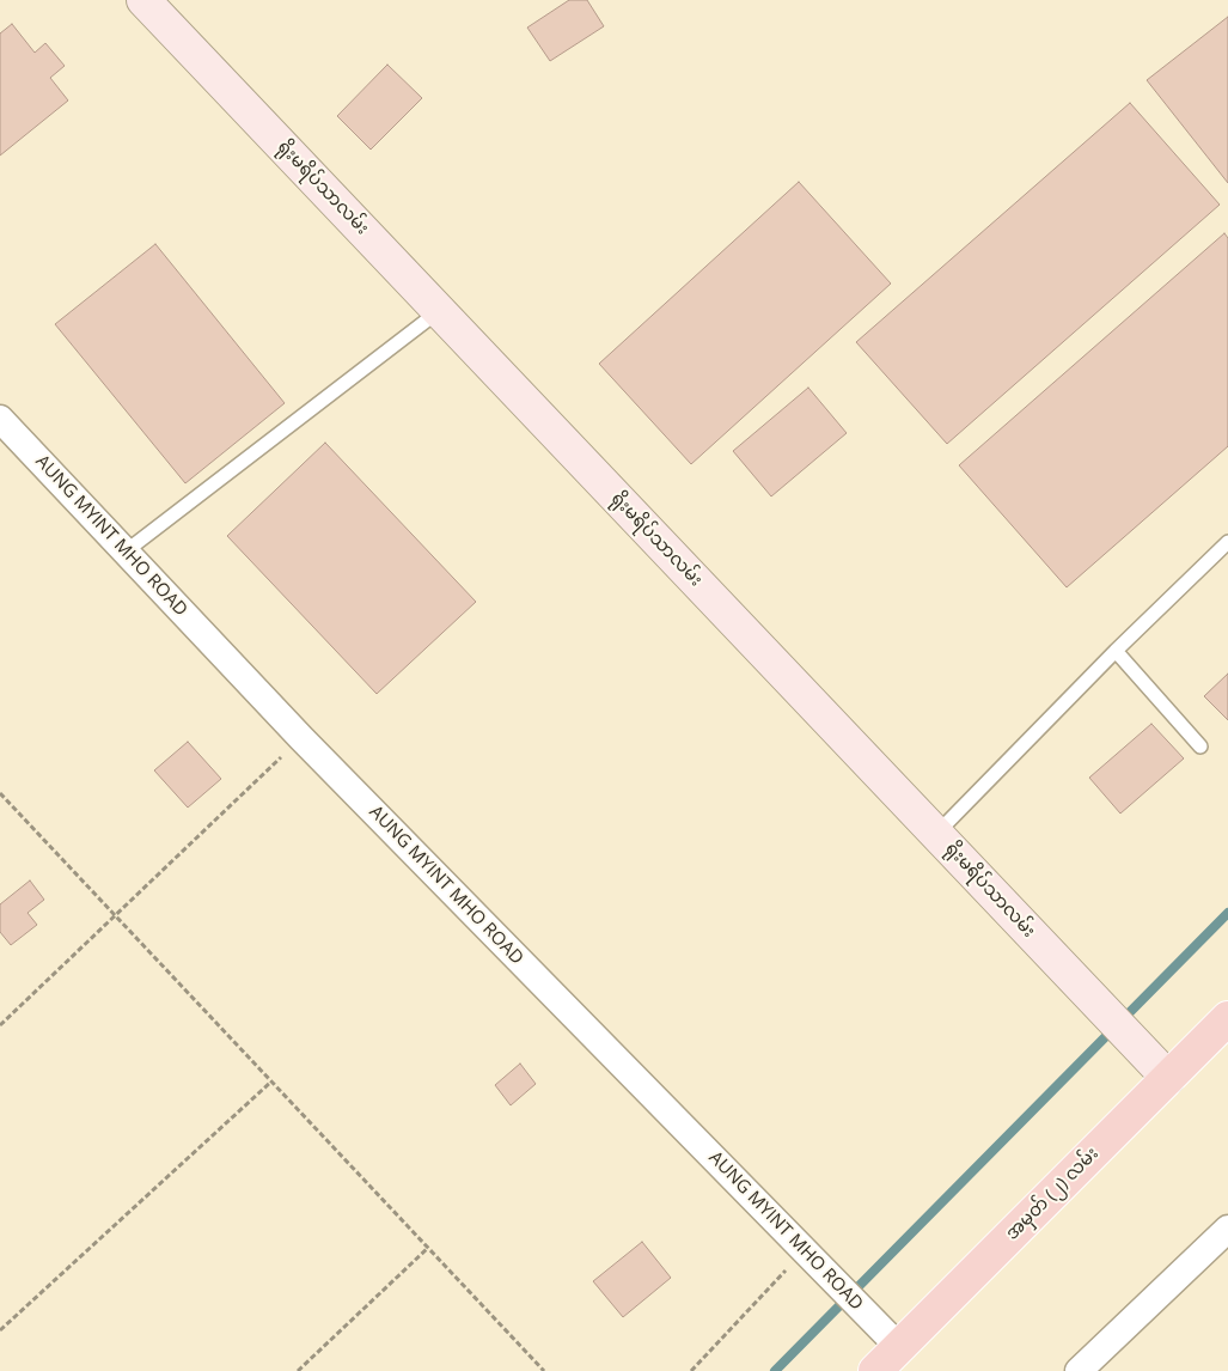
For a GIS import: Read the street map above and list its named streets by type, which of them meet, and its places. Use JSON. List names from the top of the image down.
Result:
{
  "streets": {
    "main road": ["အမှတ် (၂) လမ်း"],
    "street": ["ရိုးမရိပ်သာလမ်း", "AUNG MYINT MHO ROAD"]
  },
  "crossings": [
    ["ရိုးမရိပ်သာလမ်း", "အမှတ် (၂) လမ်း"],
    ["AUNG MYINT MHO ROAD", "အမှတ် (၂) လမ်း"]
  ]
}
